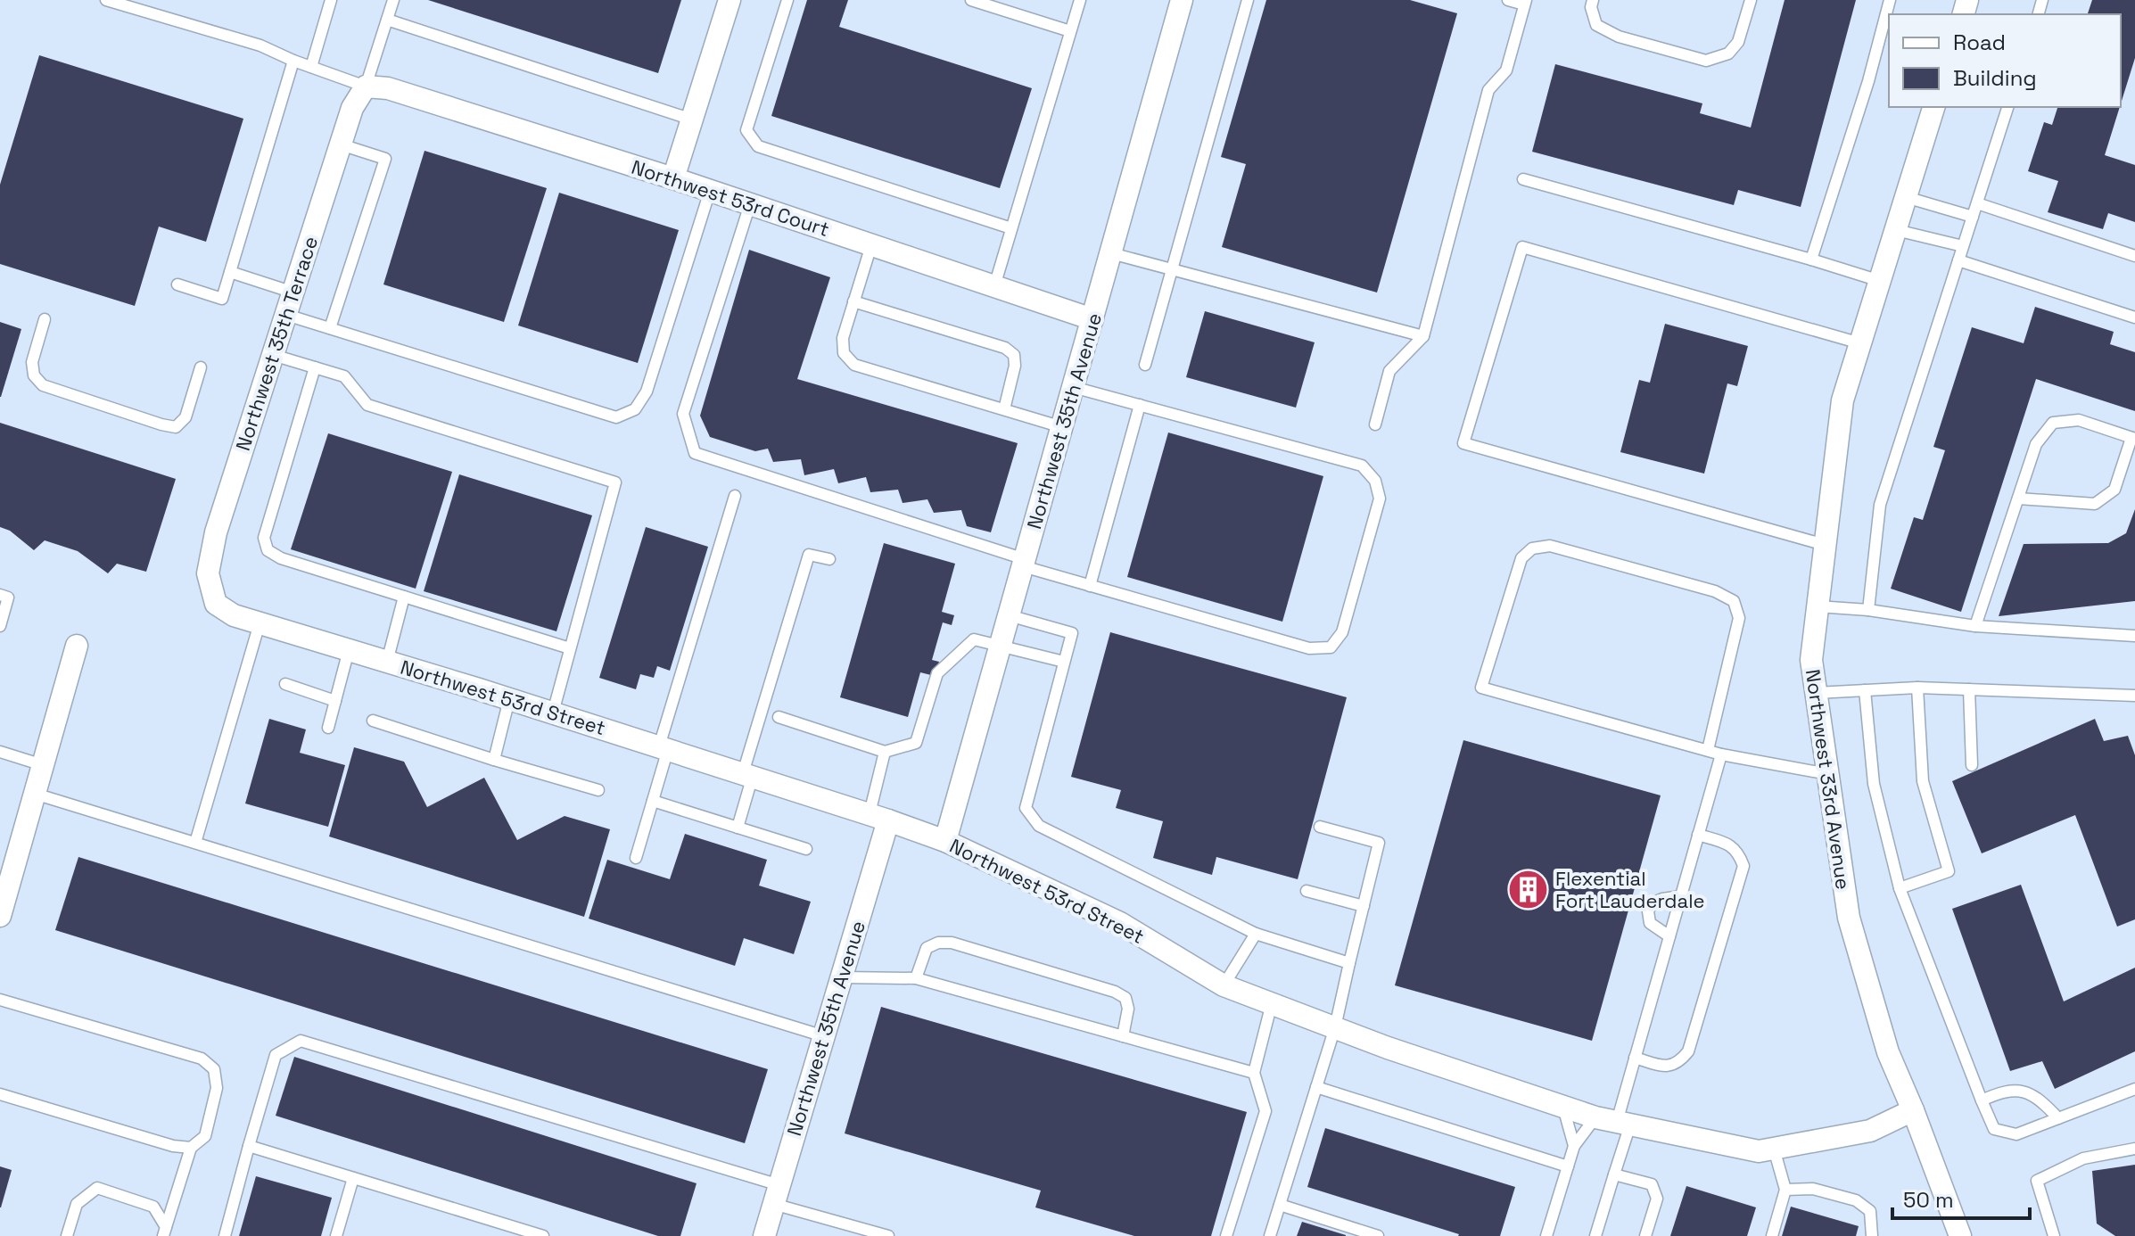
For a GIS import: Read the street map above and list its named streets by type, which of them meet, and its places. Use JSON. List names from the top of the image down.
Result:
{
  "streets": {
    "street": [
      "Northwest 53rd Court",
      "Northwest 35th Terrace",
      "Northwest 35th Avenue",
      "Northwest 53rd Street",
      "Northwest 33rd Avenue"
    ]
  },
  "crossings": [
    ["Northwest 53rd Court", "Northwest 35th Terrace"],
    ["Northwest 53rd Court", "Northwest 35th Avenue"],
    ["Northwest 35th Terrace", "Northwest 53rd Street"],
    ["Northwest 35th Avenue", "Northwest 53rd Street"],
    ["Northwest 53rd Street", "Northwest 33rd Avenue"]
  ],
  "places": {
    "building": ["Flexential Fort Lauderdale"]
  },
  "legend": ["Road", "Building"],
  "scale_bar": "50 m"
}
